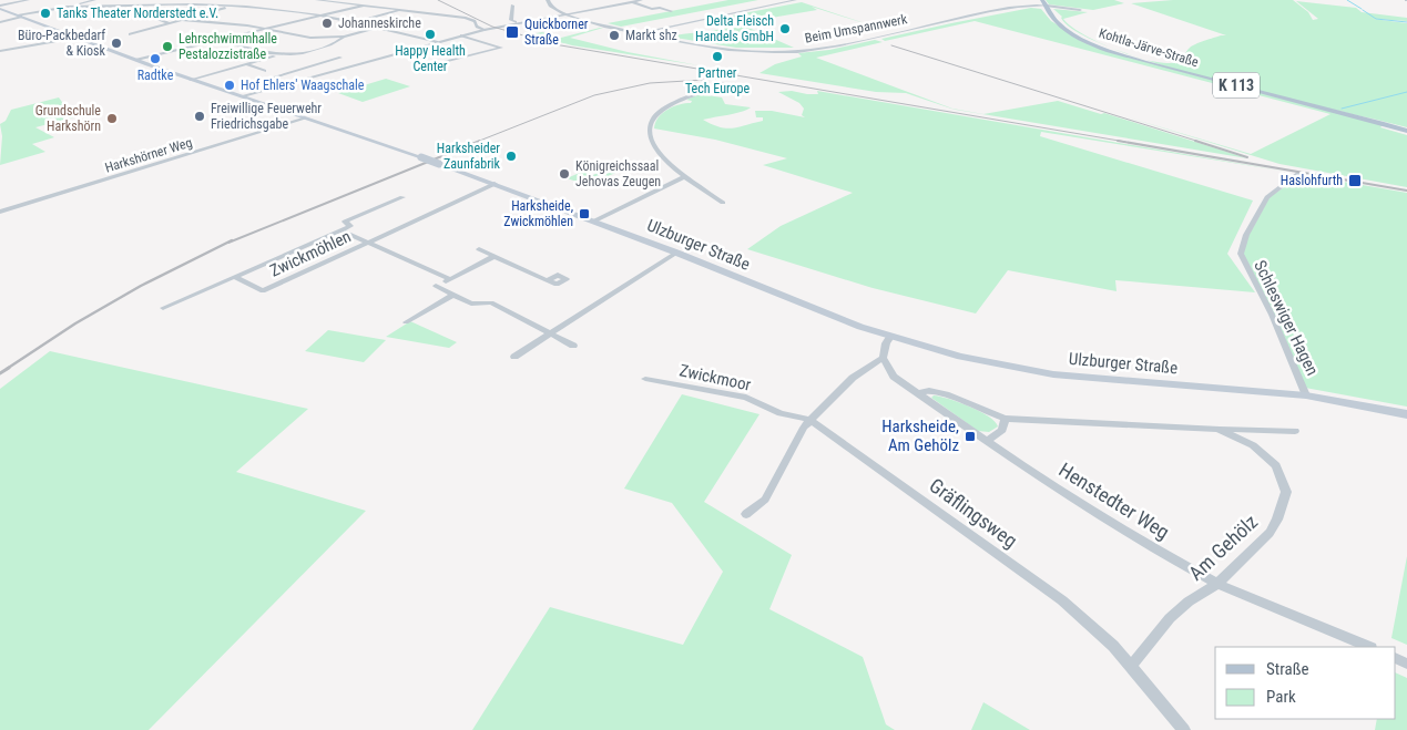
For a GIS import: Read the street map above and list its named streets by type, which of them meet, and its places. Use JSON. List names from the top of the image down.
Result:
{
  "streets": {
    "main road": ["Kohtla-Järve-Straße", "K 113", "Ulzburger Straße"],
    "street": [
      "Beim Umspannwerk",
      "Harkshörner Weg",
      "Zwickmöhlen",
      "Schleswiger Hagen",
      "Zwickmoor",
      "Henstedter Weg",
      "Gräflingsweg",
      "Am Gehölz"
    ]
  },
  "crossings": [
    ["Beim Umspannwerk", "Kohtla-Järve-Straße"],
    ["Harkshörner Weg", "Ulzburger Straße"],
    ["Ulzburger Straße", "Zwickmöhlen"],
    ["Ulzburger Straße", "Schleswiger Hagen"],
    ["Zwickmoor", "Gräflingsweg"],
    ["Henstedter Weg", "Am Gehölz"],
    ["Gräflingsweg", "Am Gehölz"]
  ],
  "places": {
    "other": [
      "Tanks Theater Norderstedt e.V.",
      "Johanneskirche",
      "Delta Fleisch Handels GmbH",
      "Happy Health Center",
      "Markt shz",
      "Büro-Packbedarf & Kiosk",
      "Lehrschwimmhalle Pestalozzistraße",
      "Partner Tech Europe",
      "Radtke",
      "Hof Ehlers' Waagschale",
      "Freiwillige Feuerwehr Friedrichsgabe",
      "Grundschule Harkshörn",
      "Harksheider Zaunfabrik",
      "Königreichssaal Jehovas Zeugen"
    ],
    "transit": [
      "Quickborner Straße",
      "Haslohfurth",
      "Harksheide, Zwickmöhlen",
      "Harksheide, Am Gehölz"
    ]
  },
  "legend": ["Straße", "Park"]
}
